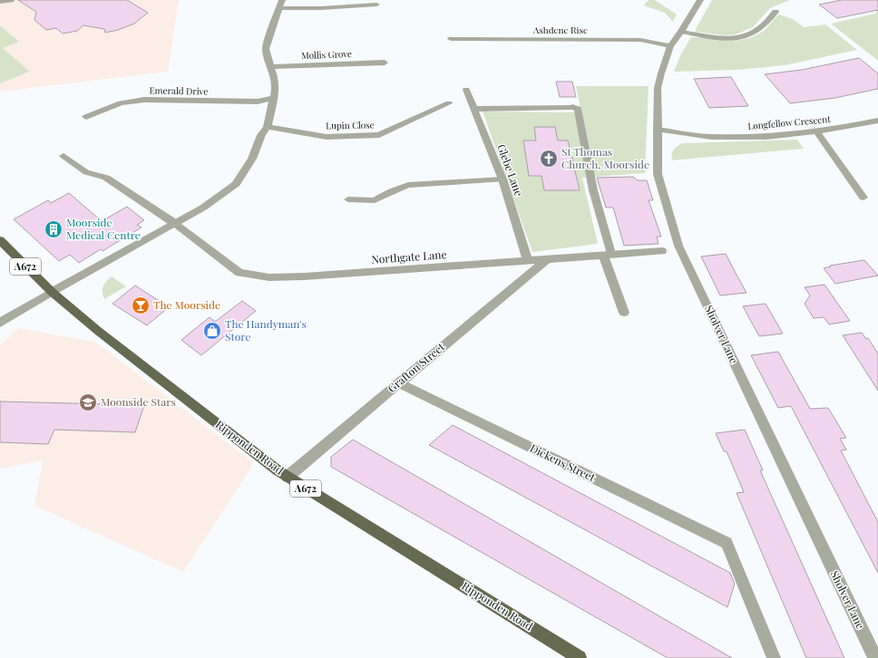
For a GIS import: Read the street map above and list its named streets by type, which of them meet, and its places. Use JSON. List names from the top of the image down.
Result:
{
  "streets": {
    "main road": ["A672", "Ripponden Road"],
    "street": [
      "Ashdene Rise",
      "Mollis Grove",
      "Emerald Drive",
      "Longfellow Crescent",
      "Lupin Close",
      "Glebe Lane",
      "Northgate Lane",
      "Sholver Lane",
      "Grafton Street",
      "Dickens Street"
    ]
  },
  "crossings": [
    ["Ashdene Rise", "Sholver Lane"],
    ["Longfellow Crescent", "Sholver Lane"],
    ["Glebe Lane", "Northgate Lane"],
    ["Northgate Lane", "Grafton Street"],
    ["Grafton Street", "Ripponden Road"],
    ["Grafton Street", "Dickens Street"]
  ],
  "places": {
    "church": ["St Thomas Church, Moorside"],
    "building": ["Moorside Medical Centre"],
    "bar": ["The Moorside"],
    "shop": ["The Handyman's Store"],
    "school or university": ["Moonside Stars"]
  }
}
